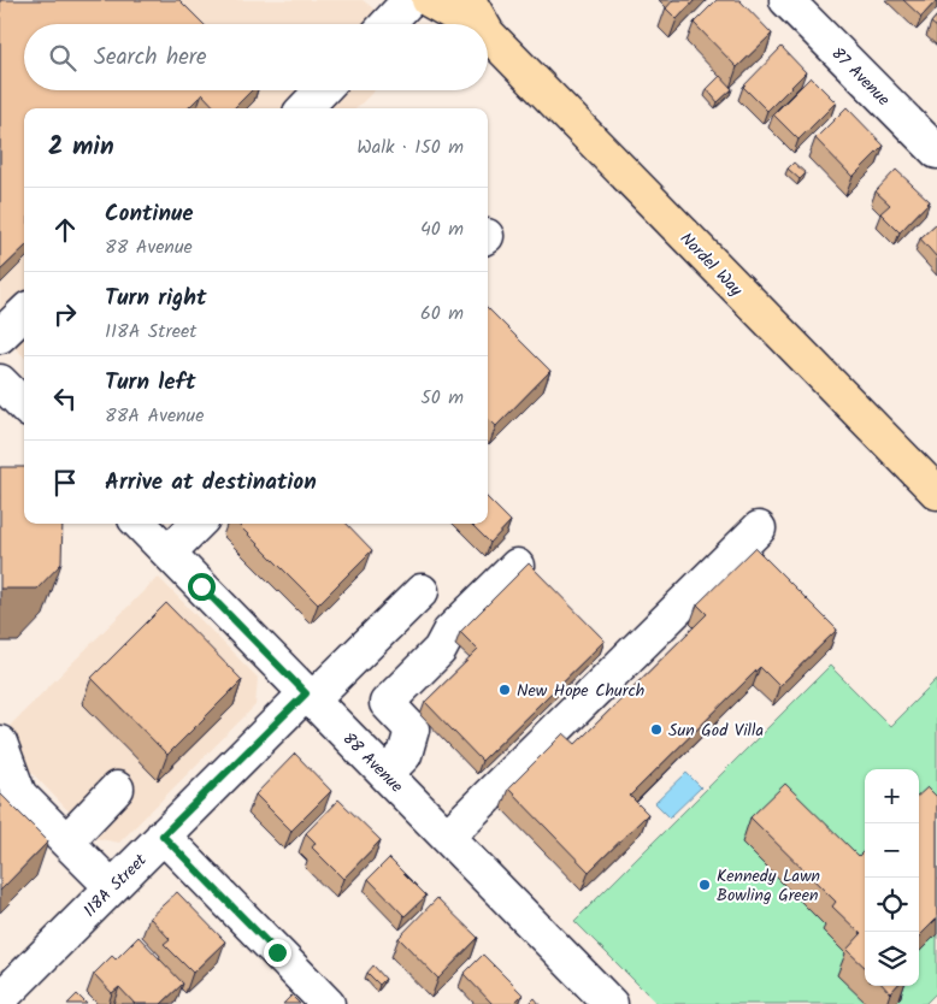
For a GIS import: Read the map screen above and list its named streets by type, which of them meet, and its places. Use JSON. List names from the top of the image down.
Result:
{
  "streets": {
    "main road": ["Nordel Way"],
    "street": ["87 Avenue", "88 Avenue", "118A Street"]
  },
  "crossings": [
    ["88 Avenue", "118A Street"]
  ],
  "places": ["New Hope Church", "Sun God Villa", "Kennedy Lawn Bowling Green"],
  "page": {
    "search": "Search here",
    "heading": ["2 min", "Walk · 150 m"],
    "list": [
      ["Continue", "88 Avenue", "40 m"],
      ["Turn right", "118A Street", "60 m"],
      ["Turn left", "88A Avenue", "50 m"],
      "Arrive at destination"
    ],
    "map_buttons": ["+", "−"]
  }
}
